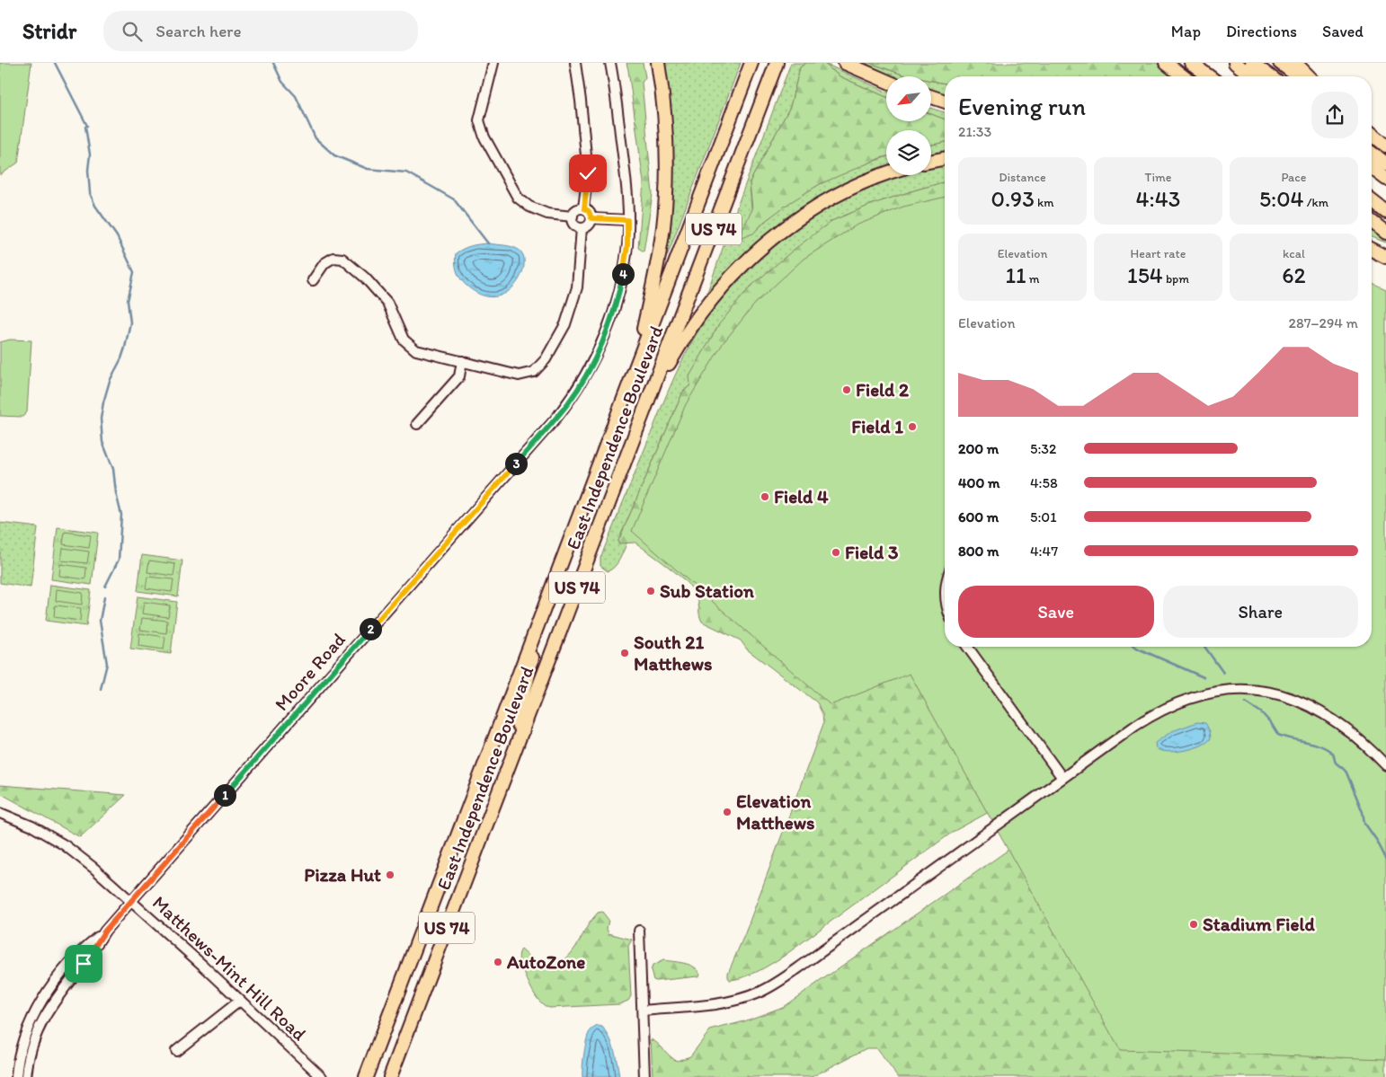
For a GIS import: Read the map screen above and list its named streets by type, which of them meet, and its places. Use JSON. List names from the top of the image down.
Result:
{
  "streets": {
    "highway": ["US 74", "East Independence Boulevard"],
    "street": ["Moore Road", "Matthews-Mint Hill Road"]
  },
  "crossings": [
    ["Moore Road", "Matthews-Mint Hill Road"]
  ],
  "places": [
    "Field 2",
    "Field 1",
    "Field 4",
    "Field 3",
    "Sub Station",
    "South 21 Matthews",
    "Elevation Matthews",
    "Pizza Hut",
    "Stadium Field",
    "AutoZone"
  ],
  "north": "bottom left",
  "page": {
    "header": "Stridr",
    "search": "Search here",
    "nav": ["Map", "Directions", "Saved"],
    "heading": ["Evening run", "21:33"],
    "stats": [
      ["Distance", "0.93 km"],
      ["Time", "4:43"],
      ["Pace", "5:04 /km"],
      ["Elevation", "11 m"],
      ["Heart rate", "154 bpm"],
      ["kcal", "62"]
    ],
    "pins": [
      "4",
      "3",
      "2",
      "1"
    ],
    "chart": ["Elevation", "287–294 m"],
    "list": [
      {
        "name": "200 m",
        "note": "5:32"
      },
      {
        "name": "400 m",
        "note": "4:58"
      },
      {
        "name": "600 m",
        "note": "5:01"
      },
      {
        "name": "800 m",
        "note": "4:47"
      }
    ],
    "buttons": ["Save", "Share"]
  }
}
